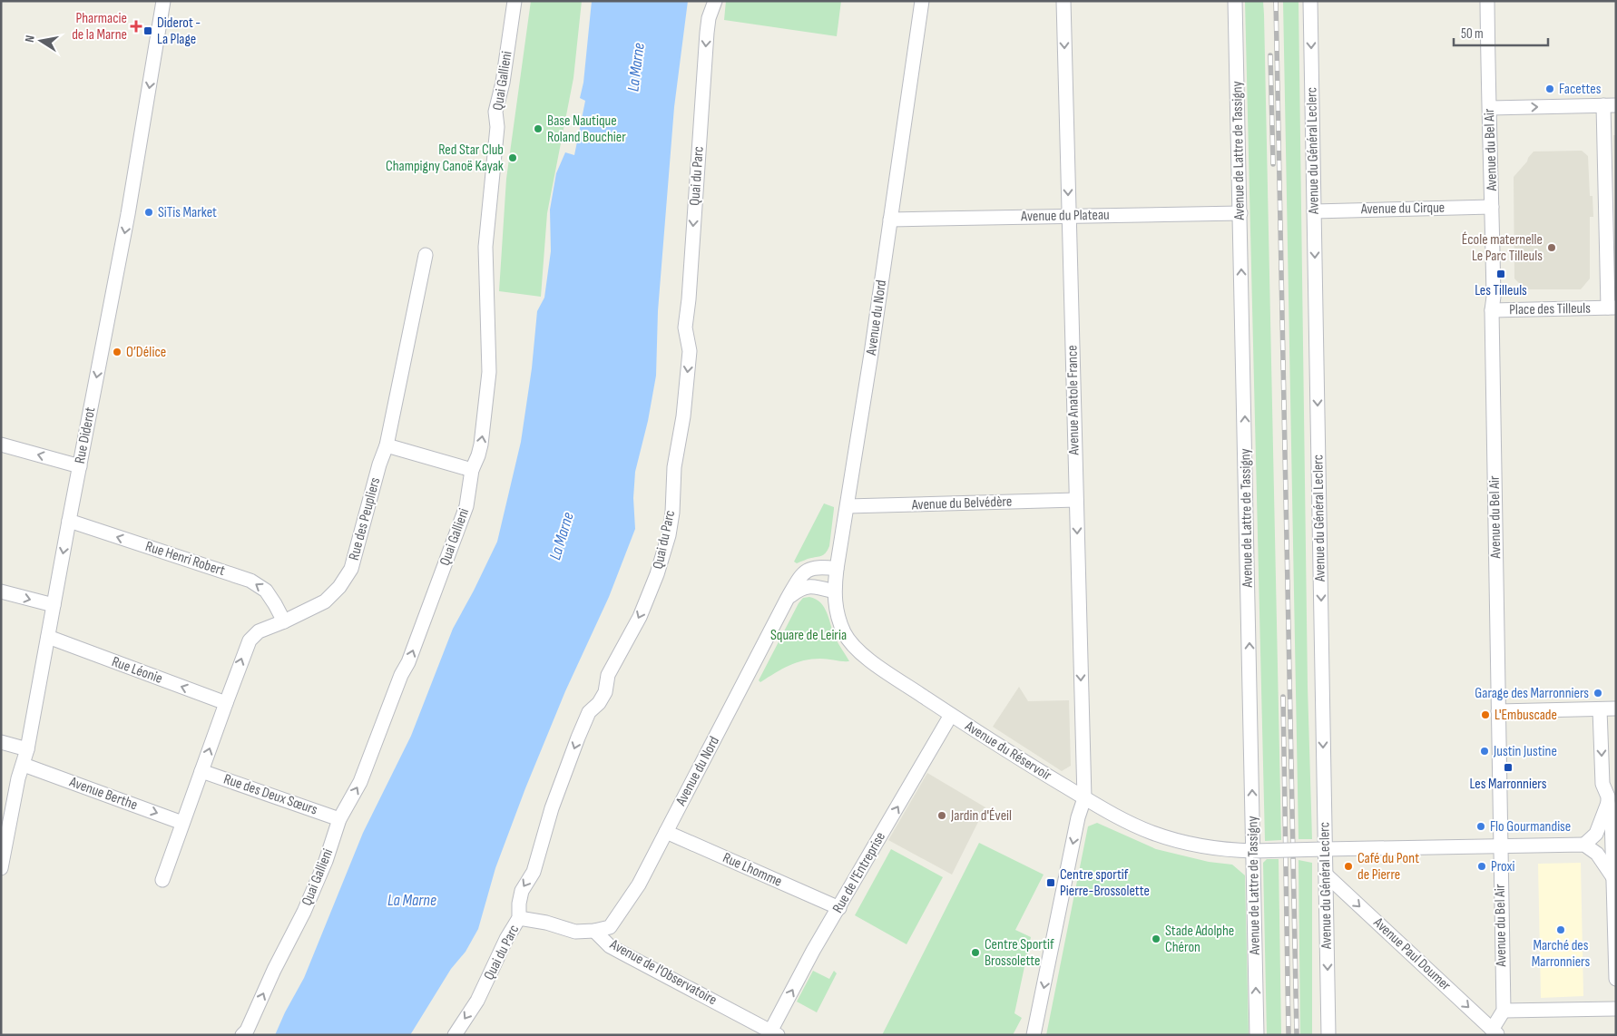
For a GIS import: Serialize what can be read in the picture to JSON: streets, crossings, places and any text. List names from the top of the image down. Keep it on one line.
{"streets":{"street":["Quai Gallieni","Avenue du Bel Air","Avenue de Lattre de Tassigny","Avenue du Général Leclerc","Quai du Parc","Avenue du Cirque","Avenue du Plateau","Place des Tilleuls","Avenue du Nord","Avenue Anatole France","Rue Diderot","Avenue du Belvédère","Rue des Peupliers","Rue Henri Robert","Rue Léonie","Avenue du Réservoir","Avenue Berthe","Rue des Deux Sœurs","Rue Lhomme","Rue de l'Entreprise","Avenue Paul Doumer","Avenue de l'Observatoire"]},"crossings":[["Quai Gallieni","Rue des Deux Sœurs"],["Avenue du Bel Air","Avenue du Cirque"],["Avenue du Bel Air","Place des Tilleuls"],["Avenue du Bel Air","Avenue du Réservoir"],["Avenue de Lattre de Tassigny","Avenue du Plateau"],["Avenue de Lattre de Tassigny","Avenue du Réservoir"],["Avenue du Général Leclerc","Avenue du Cirque"],["Avenue du Général Leclerc","Avenue du Réservoir"],["Avenue du Général Leclerc","Avenue Paul Doumer"],["Quai du Parc","Avenue de l'Observatoire"],["Avenue du Plateau","Avenue du Nord"],["Avenue du Plateau","Avenue Anatole France"],["Avenue du Nord","Avenue du Belvédère"],["Avenue du Nord","Avenue du Réservoir"],["Avenue du Nord","Rue Lhomme"],["Avenue du Nord","Avenue de l'Observatoire"],["Avenue Anatole France","Avenue du Belvédère"],["Avenue Anatole France","Avenue du Réservoir"],["Rue Diderot","Rue Henri Robert"],["Rue Diderot","Rue Léonie"],["Rue Diderot","Avenue Berthe"],["Rue des Peupliers","Rue Henri Robert"],["Rue des Peupliers","Rue Léonie"],["Rue des Peupliers","Avenue Berthe"],["Rue des Peupliers","Rue des Deux Sœurs"],["Avenue du Réservoir","Rue de l'Entreprise"],["Rue Lhomme","Rue de l'Entreprise"],["Rue de l'Entreprise","Avenue de l'Observatoire"]],"one_way":["Quai Gallieni","Avenue de Lattre de Tassigny","Avenue du Général Leclerc","Quai du Parc","Avenue Anatole France","Rue Diderot","Rue Henri Robert","Rue Léonie","Avenue Berthe","Rue de l'Entreprise","Avenue Paul Doumer"],"water":["La Marne"],"parks":["Square de Leiria"],"places":{"health":["Pharmacie de la Marne"],"transit":["Diderot - La Plage","Les Tilleuls","Les Marronniers","Centre sportif Pierre-Brossolette"],"other":["Facettes","Base Nautique Roland Bouchier","Red Star Club Champigny Canoë Kayak","SiTis Market","École maternelle Le Parc Tilleuls","O’Délice","Garage des Marronniers","L'Embuscade","Justin Justine","Jardin d'Éveil","Flo Gourmandise","Café du Pont de Pierre","Proxi","Marché des Marronniers","Stade Adolphe Chéron","Centre Sportif Brossolette"]},"scale_bar":"50 m","north":"left"}
